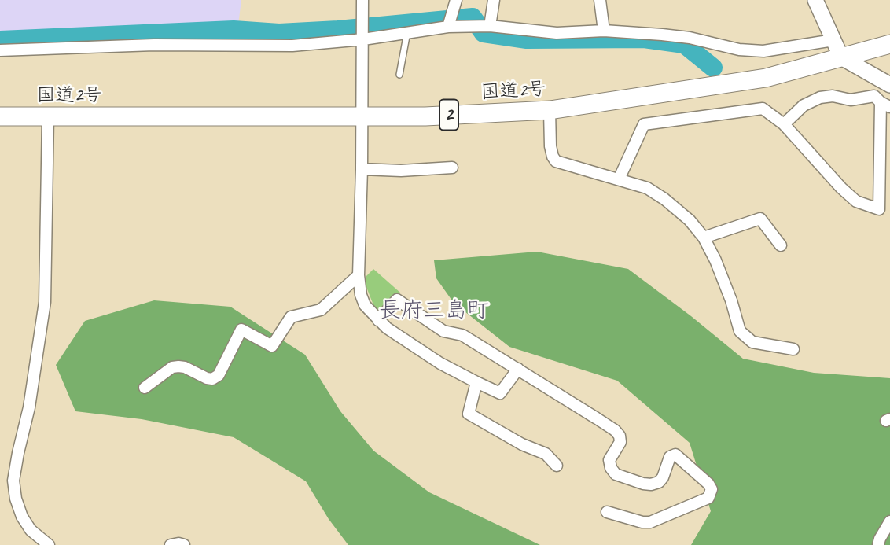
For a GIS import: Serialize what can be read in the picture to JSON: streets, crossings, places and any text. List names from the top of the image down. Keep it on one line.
{"streets":{"highway":["国道2号","2"]},"districts":["長府三島町"]}
